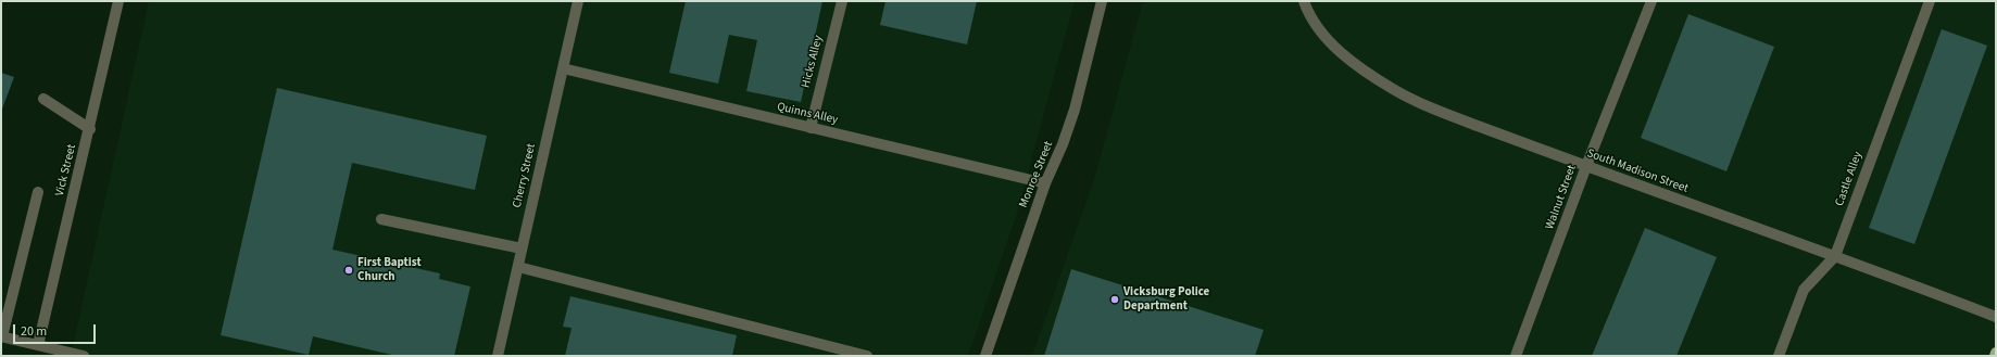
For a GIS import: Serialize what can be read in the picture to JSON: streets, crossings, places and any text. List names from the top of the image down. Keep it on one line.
{"streets":{"street":["Hicks Alley","Quinns Alley","Vick Street","South Madison Street","Monroe Street","Cherry Street","Castle Alley","Walnut Street"]},"crossings":[["Hicks Alley","Quinns Alley"],["Quinns Alley","Monroe Street"],["Quinns Alley","Cherry Street"],["South Madison Street","Castle Alley"],["South Madison Street","Walnut Street"]],"places":["First Baptist Church","Vicksburg Police Department"],"scale_bar":"20 m"}
